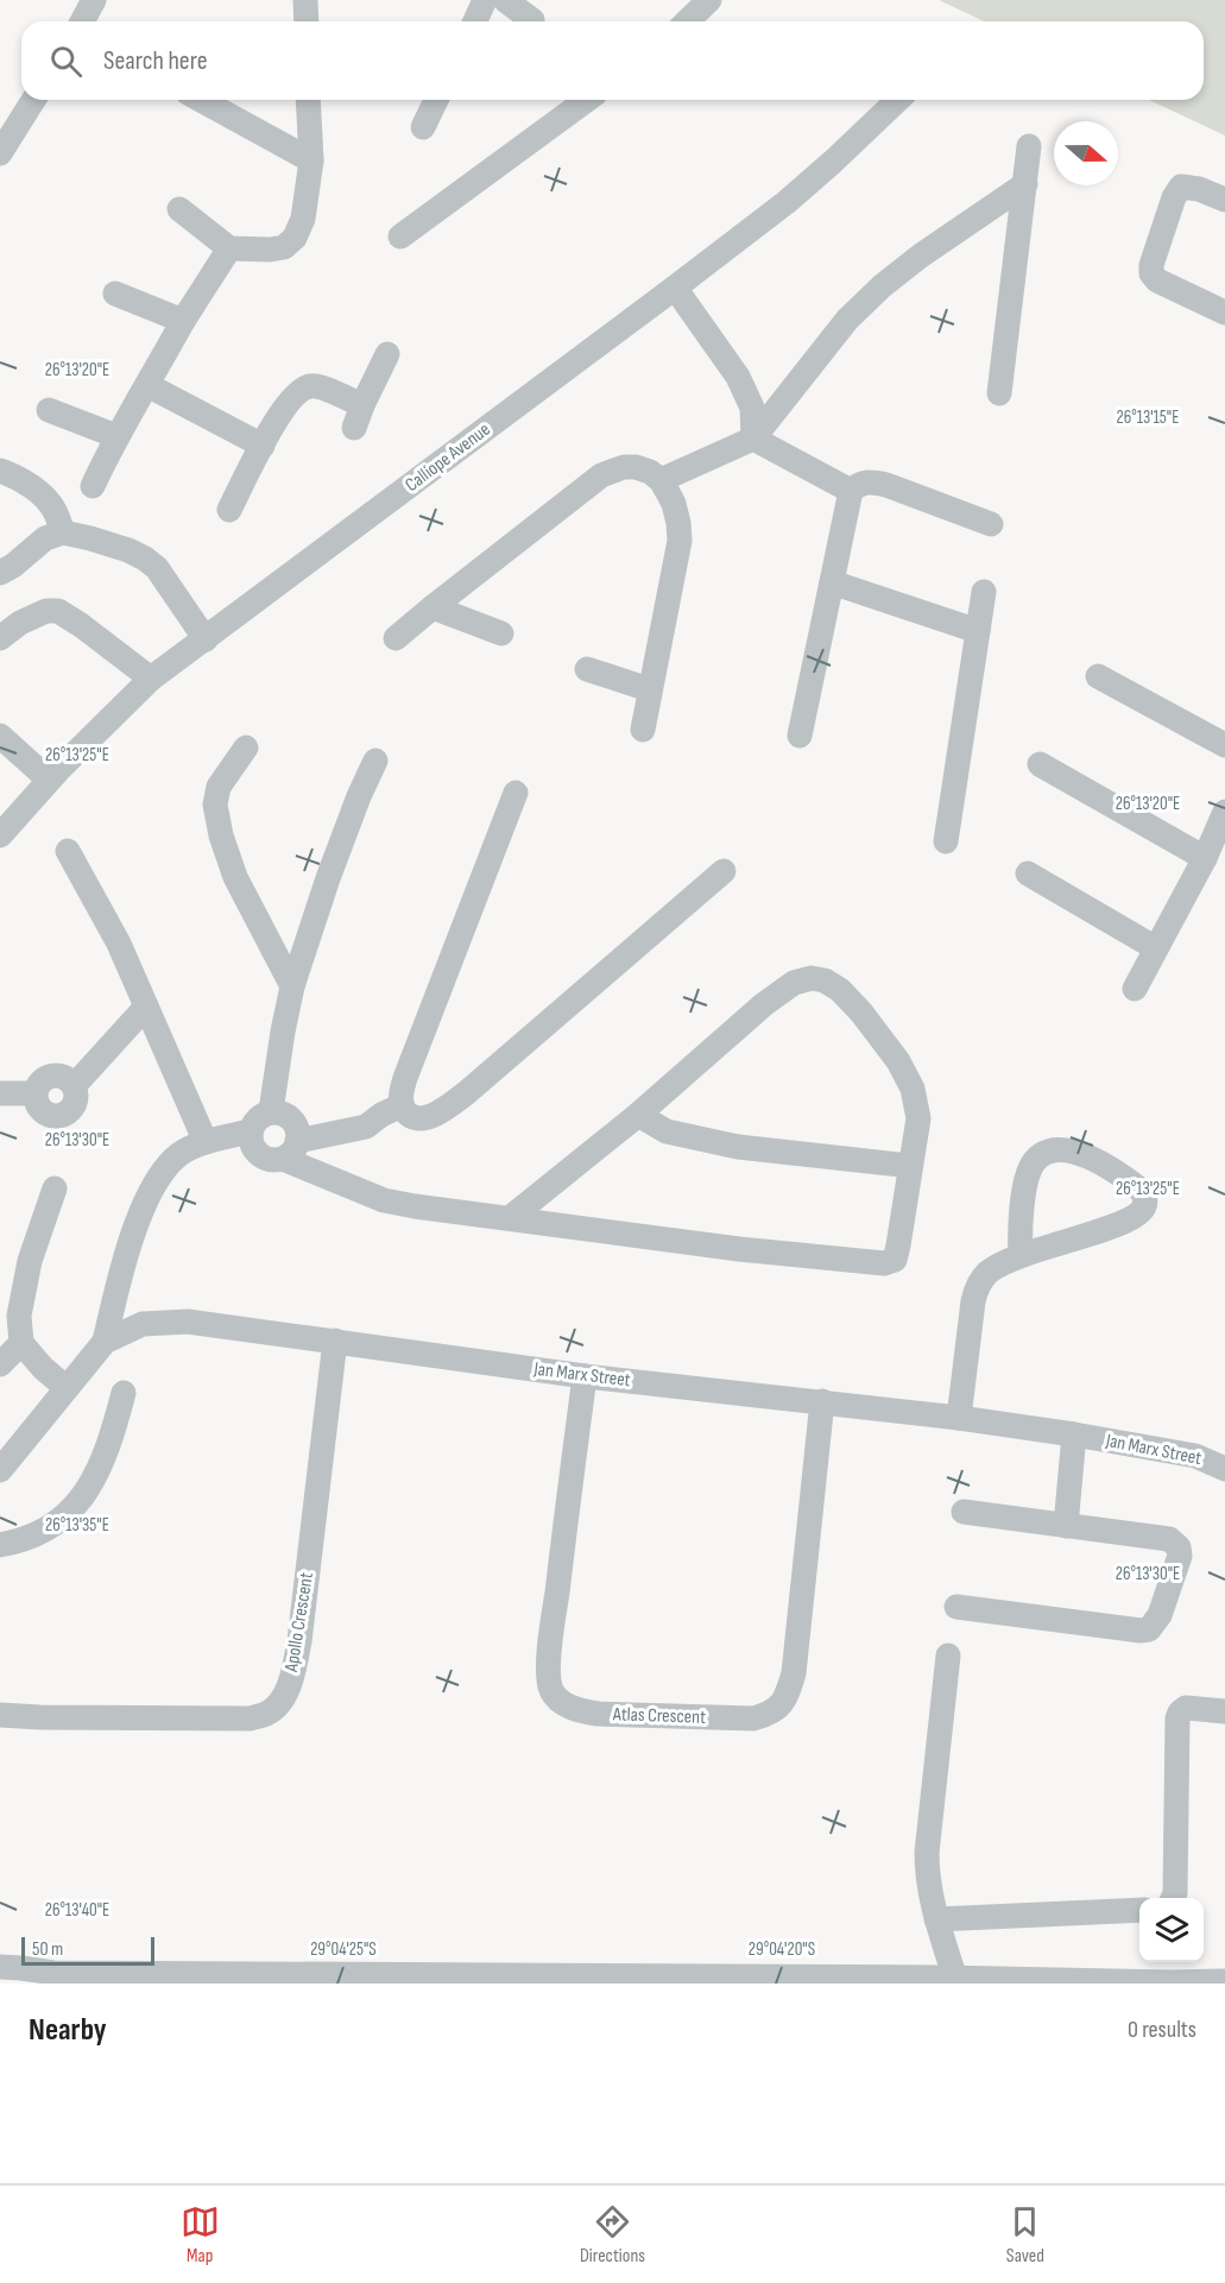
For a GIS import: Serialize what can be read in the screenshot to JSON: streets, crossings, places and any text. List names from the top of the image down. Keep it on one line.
{"streets":{"street":["Calliope Avenue","Jan Marx Street","Apollo Crescent","Atlas Crescent"]},"crossings":[["Jan Marx Street","Apollo Crescent"],["Jan Marx Street","Atlas Crescent"]],"scale_bar":"50 m","north":"right","page":{"search":"Search here","scale":"50 m","heading":["Nearby","0 results"],"nav":["Map","Directions","Saved"]},"coordinates":["26°13'20\"E","26°13'15\"E","26°13'25\"E","26°13'30\"E","26°13'35\"E","26°13'40\"E","29°04'25\"S","29°04'20\"S"]}
